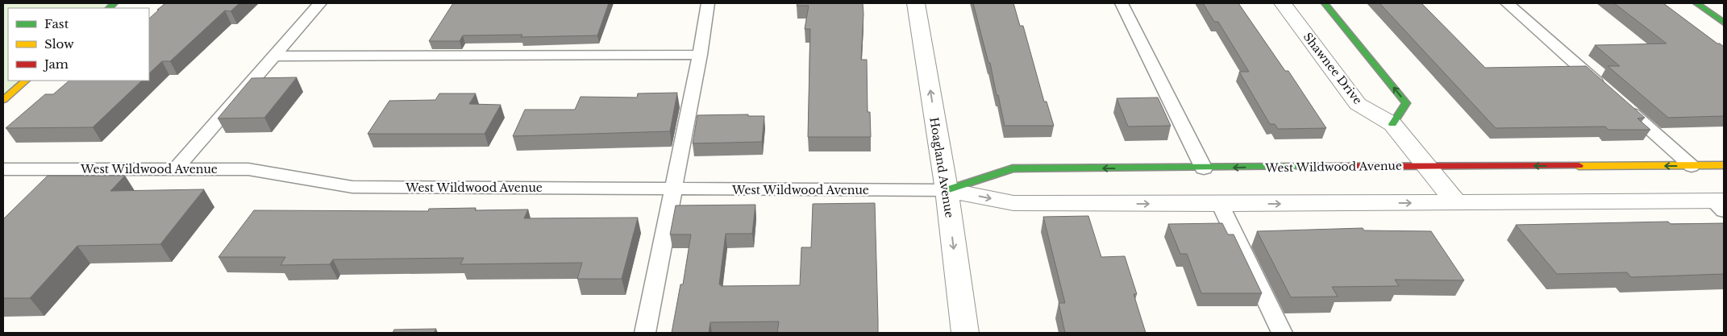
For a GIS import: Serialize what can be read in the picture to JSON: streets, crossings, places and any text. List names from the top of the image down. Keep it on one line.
{"streets":{"street":["Shawnee Drive","West Wildwood Avenue","Hoagland Avenue"]},"crossings":[["Shawnee Drive","West Wildwood Avenue"],["West Wildwood Avenue","Hoagland Avenue"]],"legend":["Fast","Slow","Jam"]}
